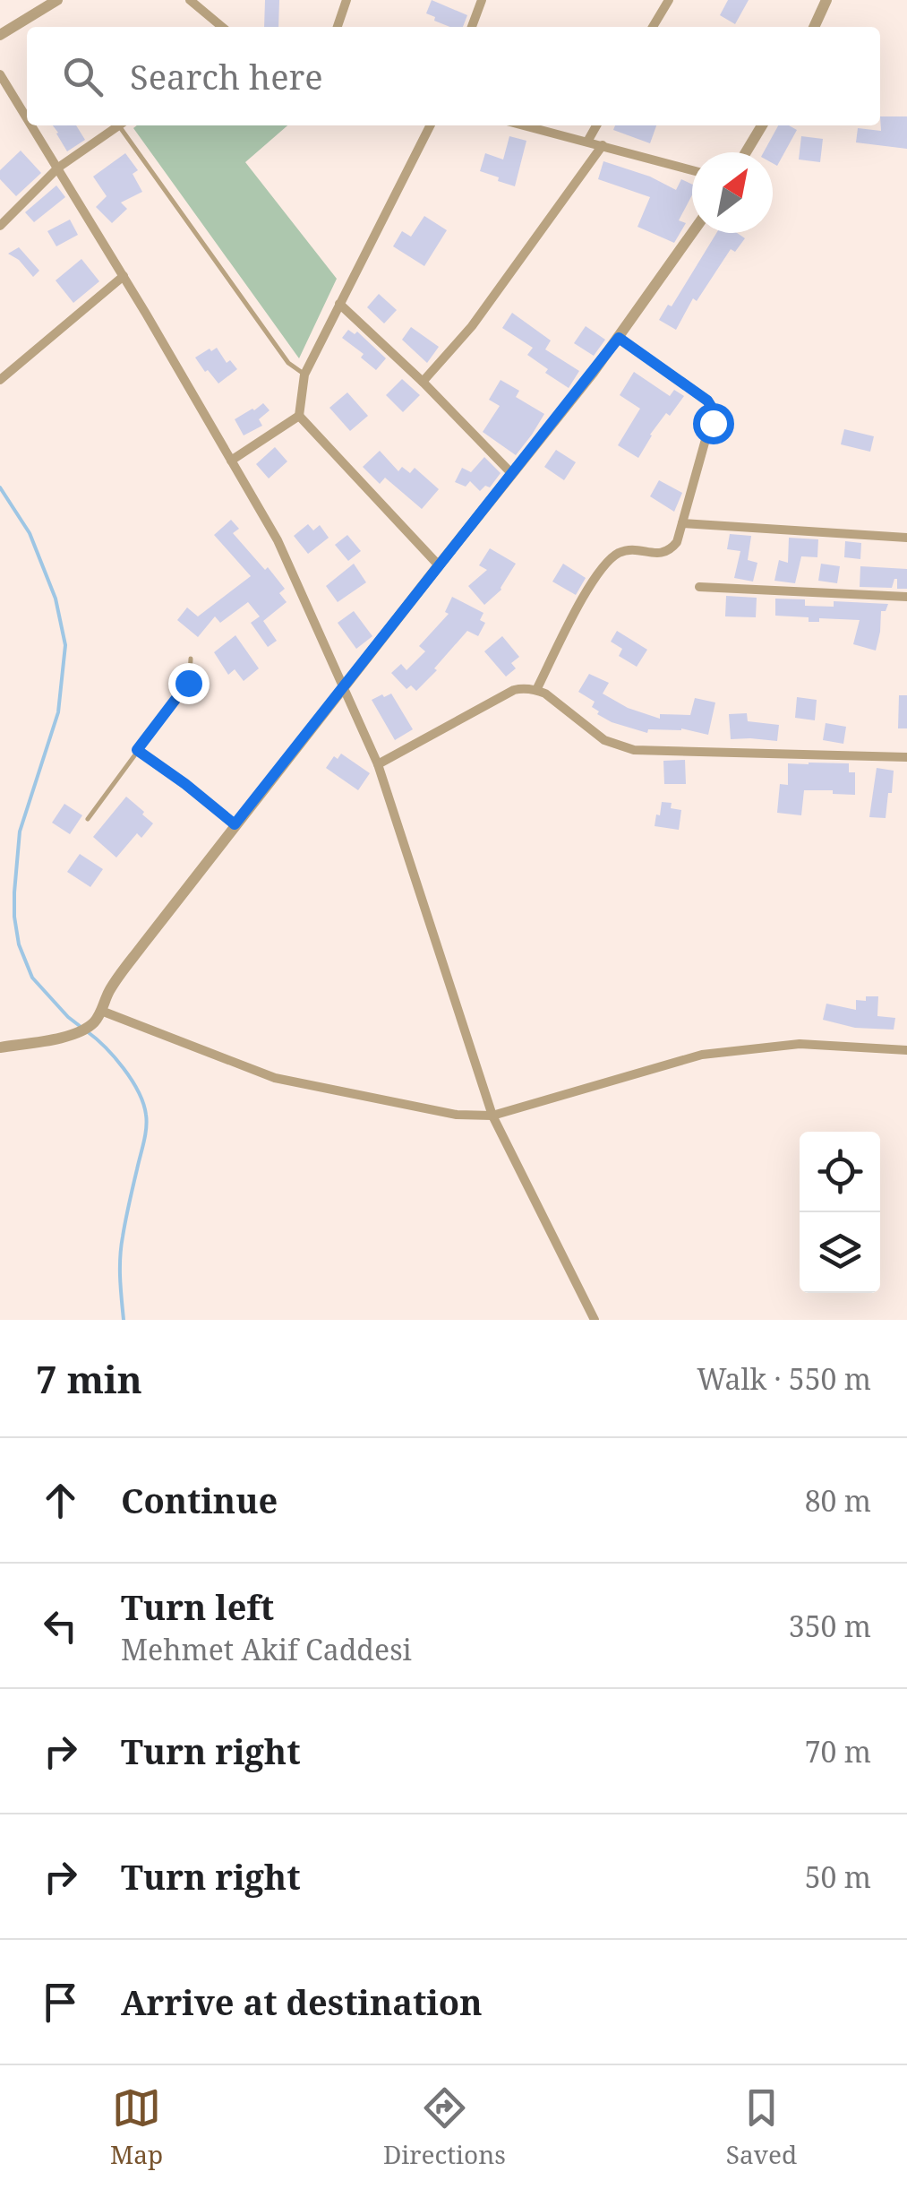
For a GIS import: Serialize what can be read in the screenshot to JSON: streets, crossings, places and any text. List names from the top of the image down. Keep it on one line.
{"north":"top right","page":{"search":"Search here","heading":["7 min","Walk · 550 m"],"list":[["Continue","80 m"],["Turn left","Mehmet Akif Caddesi","350 m"],["Turn right","70 m"],["Turn right","50 m"],"Arrive at destination"],"nav":["Map","Directions","Saved"]}}
